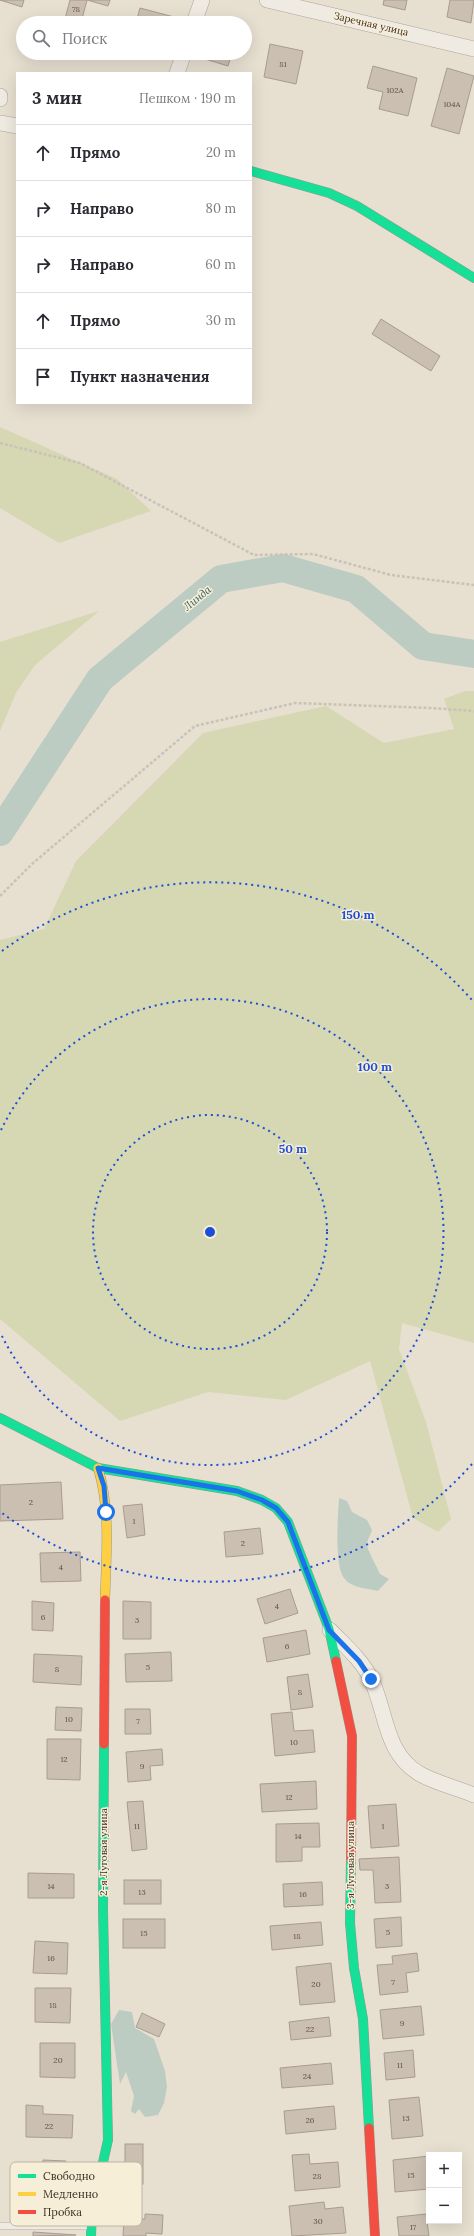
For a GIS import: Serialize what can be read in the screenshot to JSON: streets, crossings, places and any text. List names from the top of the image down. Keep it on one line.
{"streets":{"street":["Заречная улица","2-я Луговая улица","3-я Луговая улица"]},"crossings":[["2-я Луговая улица","3-я Луговая улица"]],"water":["Линда"],"house_numbers":["78","81","102А","104А","2","1","2","4","4","6","3","6","5","8","8","10","7","10","12","9","12","11","1","14","14","3","13","16","5","15","18","16","7","20","18","9","22","20","11","24","13","26","22","15","28","30","17"],"legend":["Свободно","Медленно","Пробка"],"page":{"search":"Поиск","heading":["3 мин","Пешком · 190 m"],"list":[["Прямо","20 m"],["Направо","80 m"],["Направо","60 m"],["Прямо","30 m"],"Пункт назначения"],"map_buttons":["+","−"]},"rings":["150 m","100 m","50 m"]}
